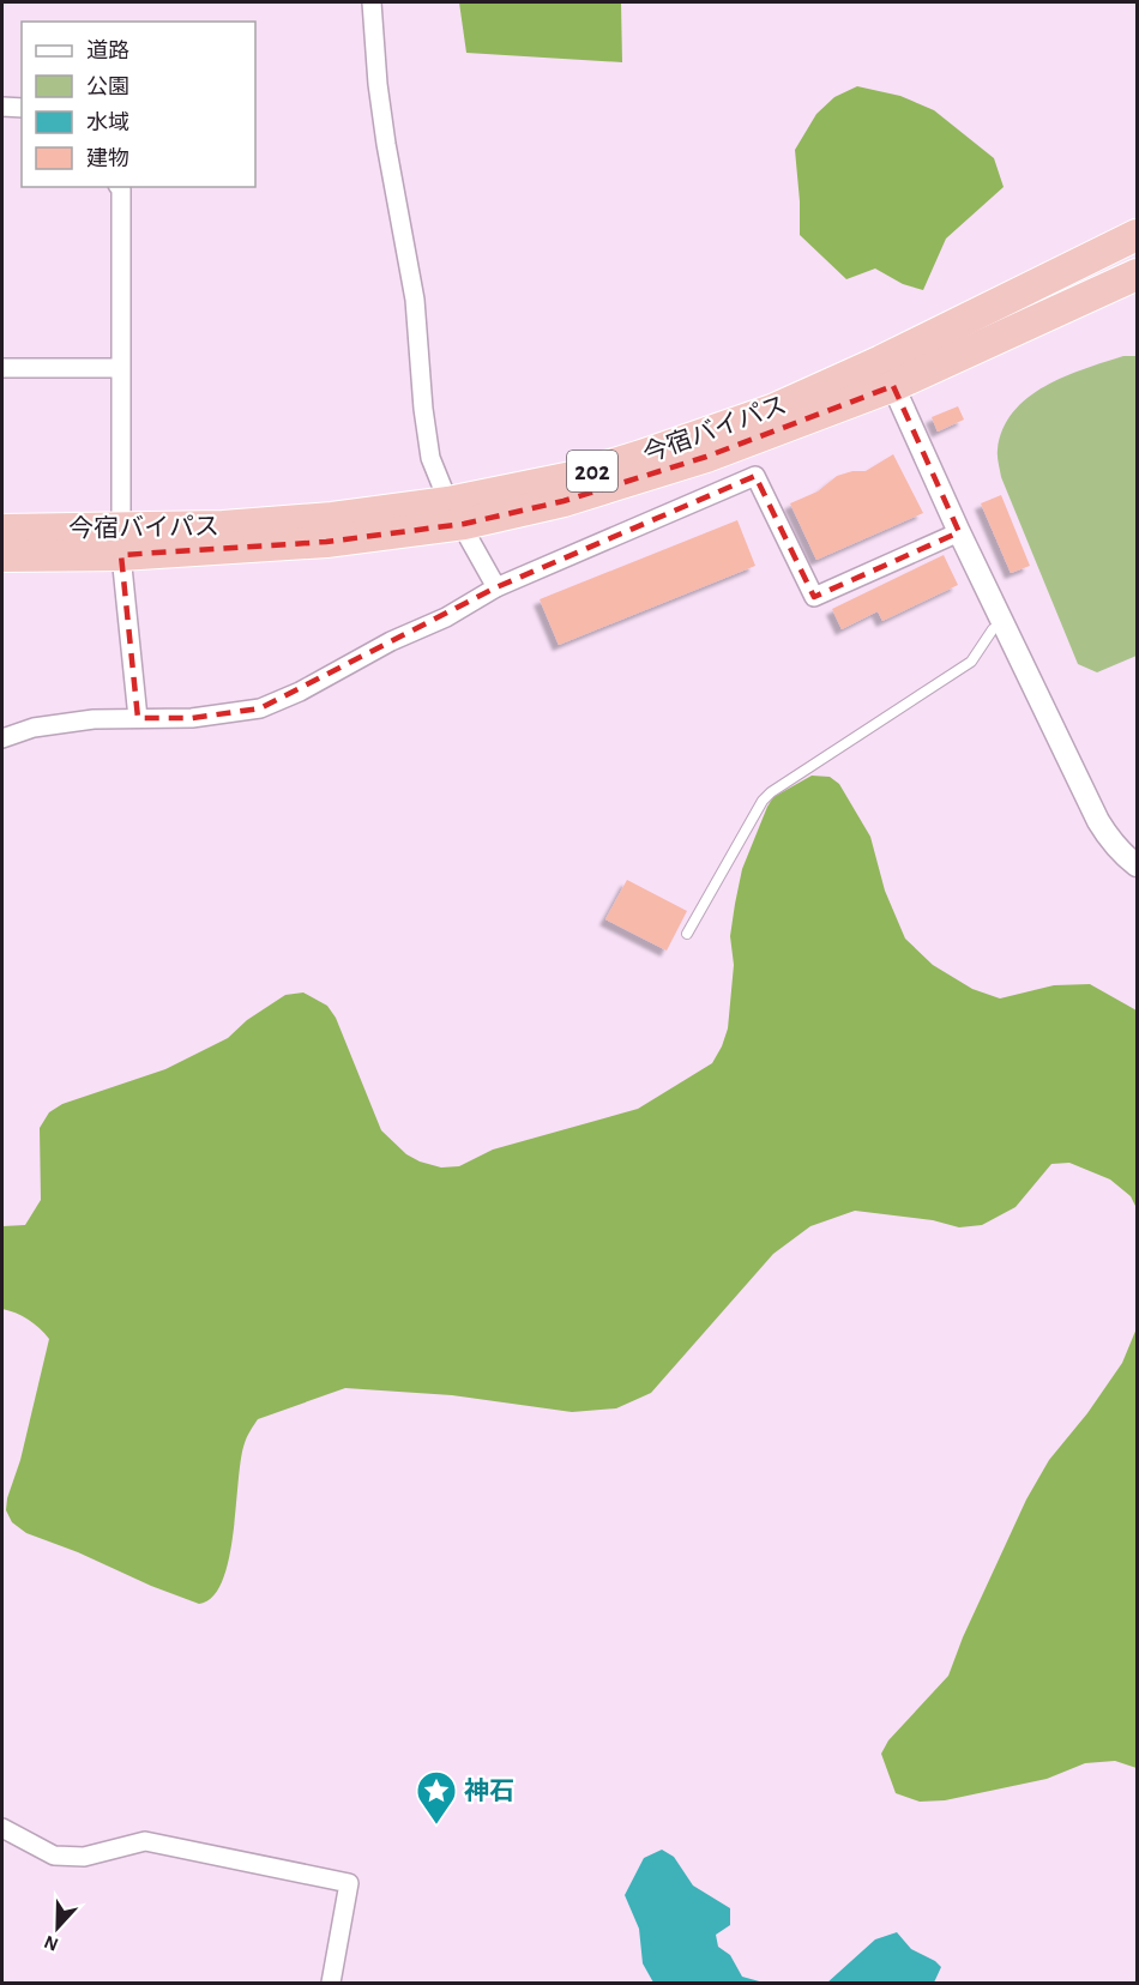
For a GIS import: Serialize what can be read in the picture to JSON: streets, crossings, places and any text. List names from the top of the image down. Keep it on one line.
{"streets":{"highway":["今宿バイパス","202"]},"places":{"place":["神石"]},"legend":["道路","公園","水域","建物"],"north":"bottom"}
